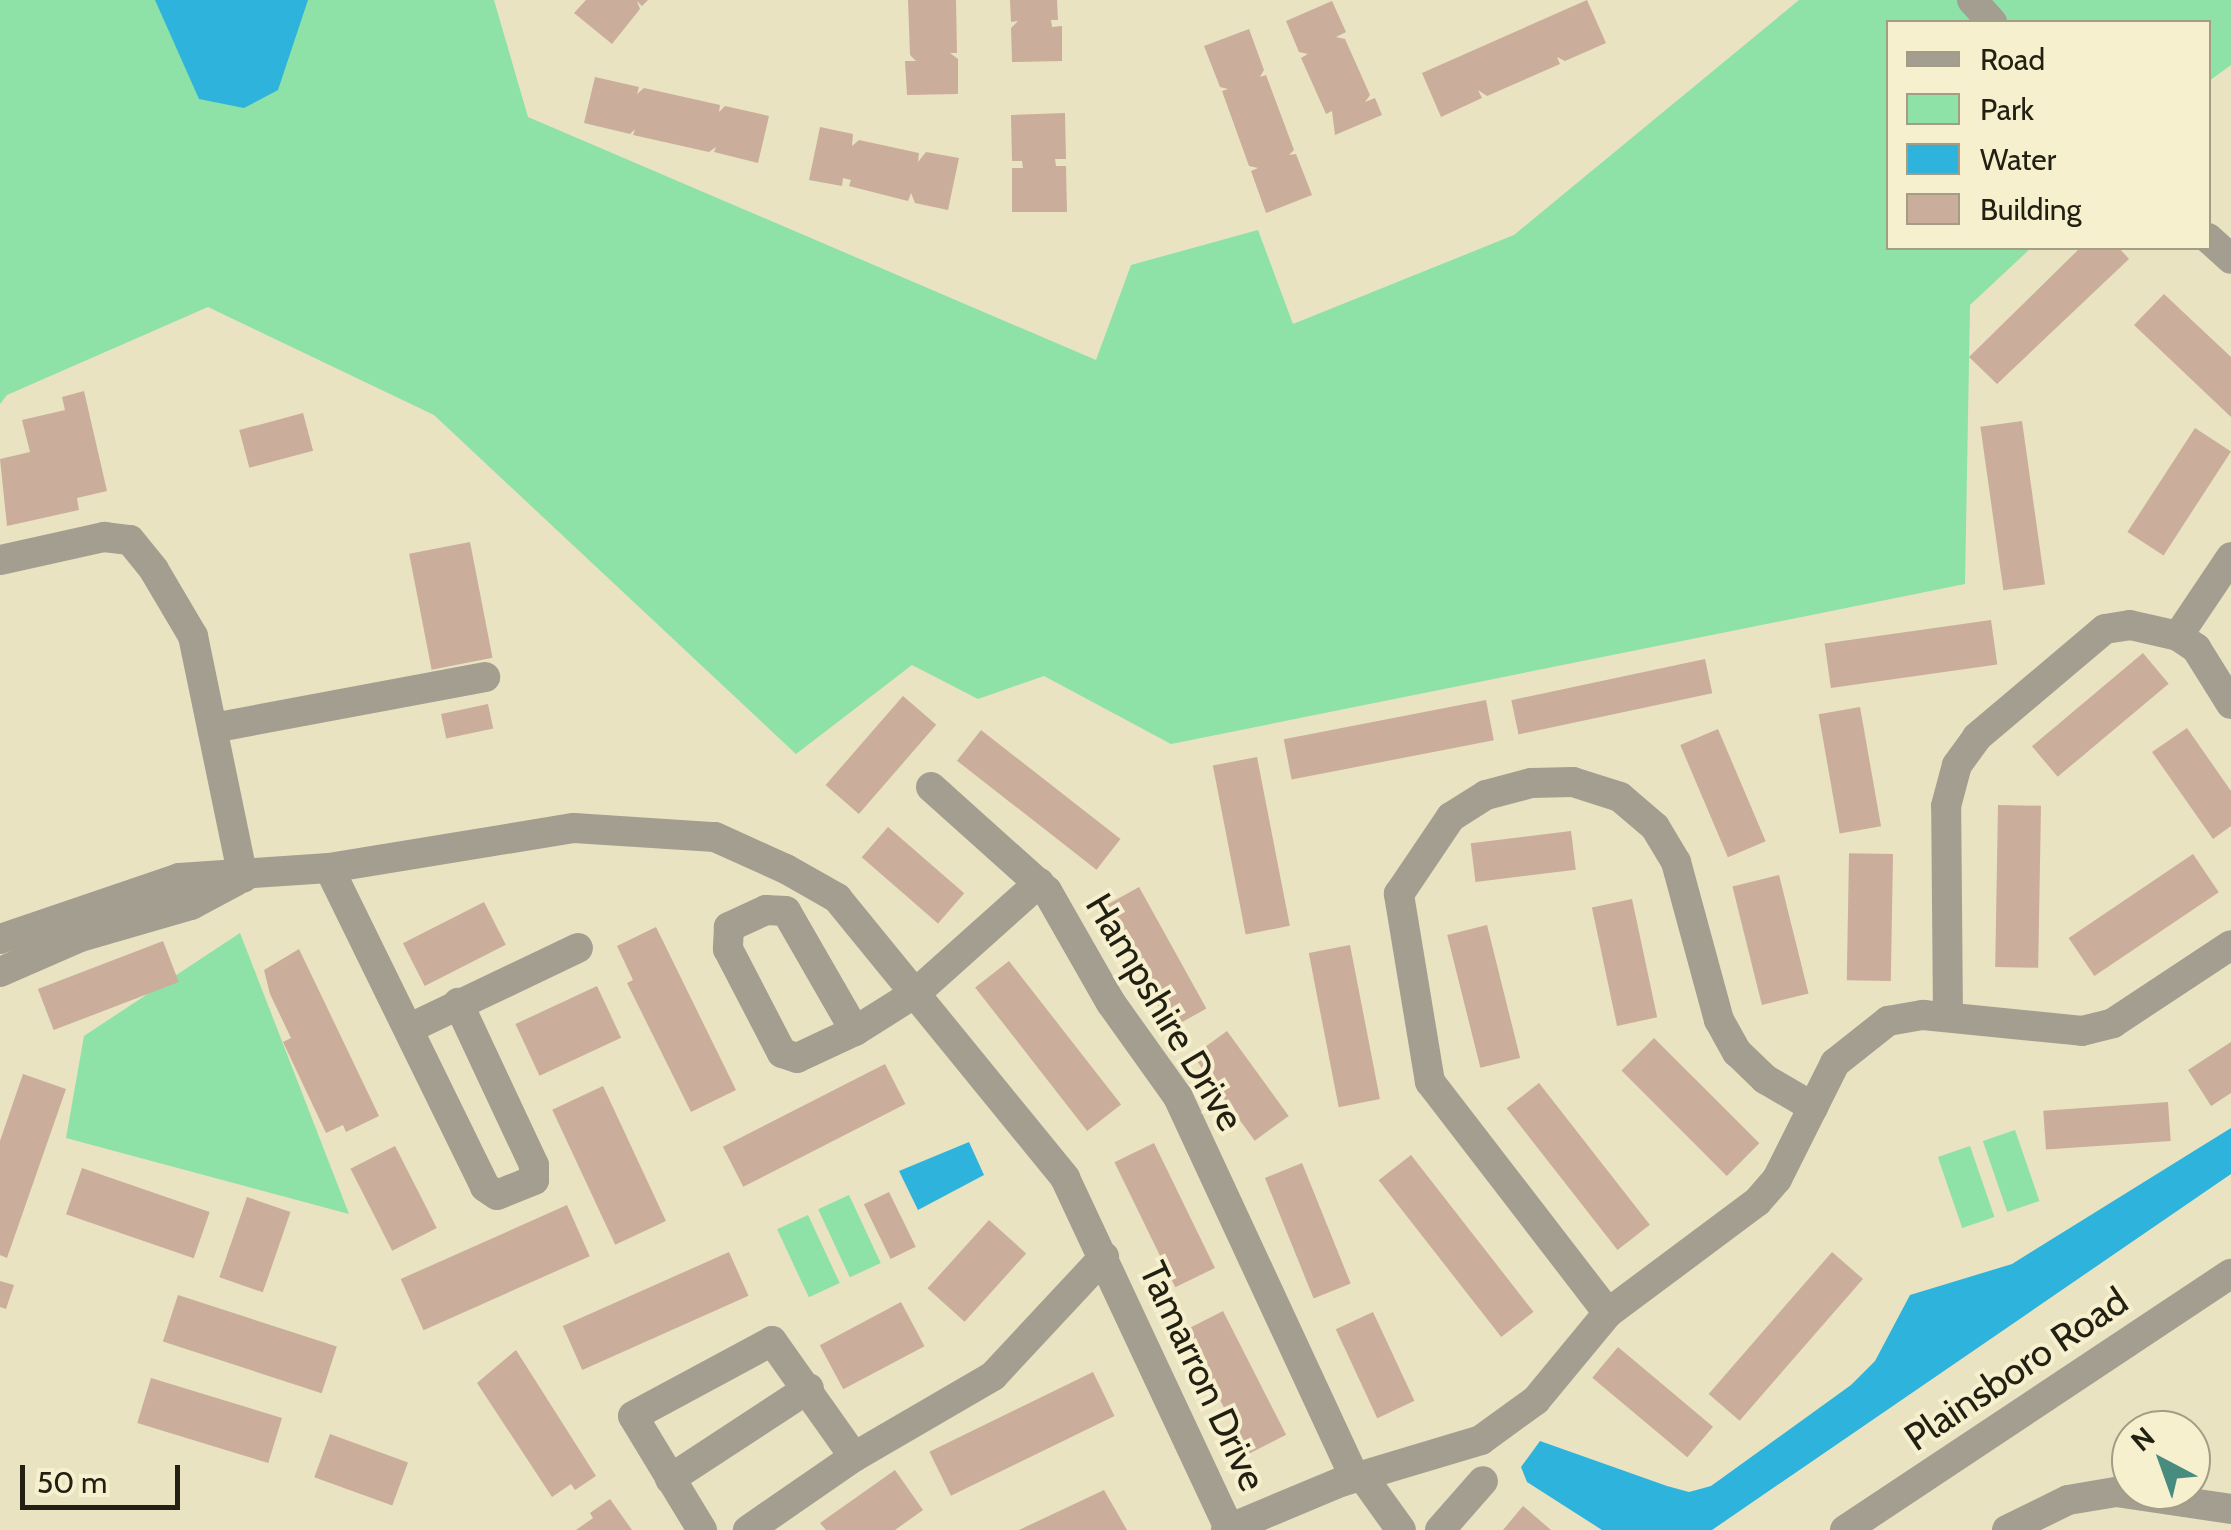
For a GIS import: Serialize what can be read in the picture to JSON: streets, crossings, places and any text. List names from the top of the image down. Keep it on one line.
{"streets":{"street":["Hampshire Drive","Plainsboro Road","Tamarron Drive"]},"legend":["Road","Park","Water","Building"],"scale_bar":"50 m","north":"top left"}
